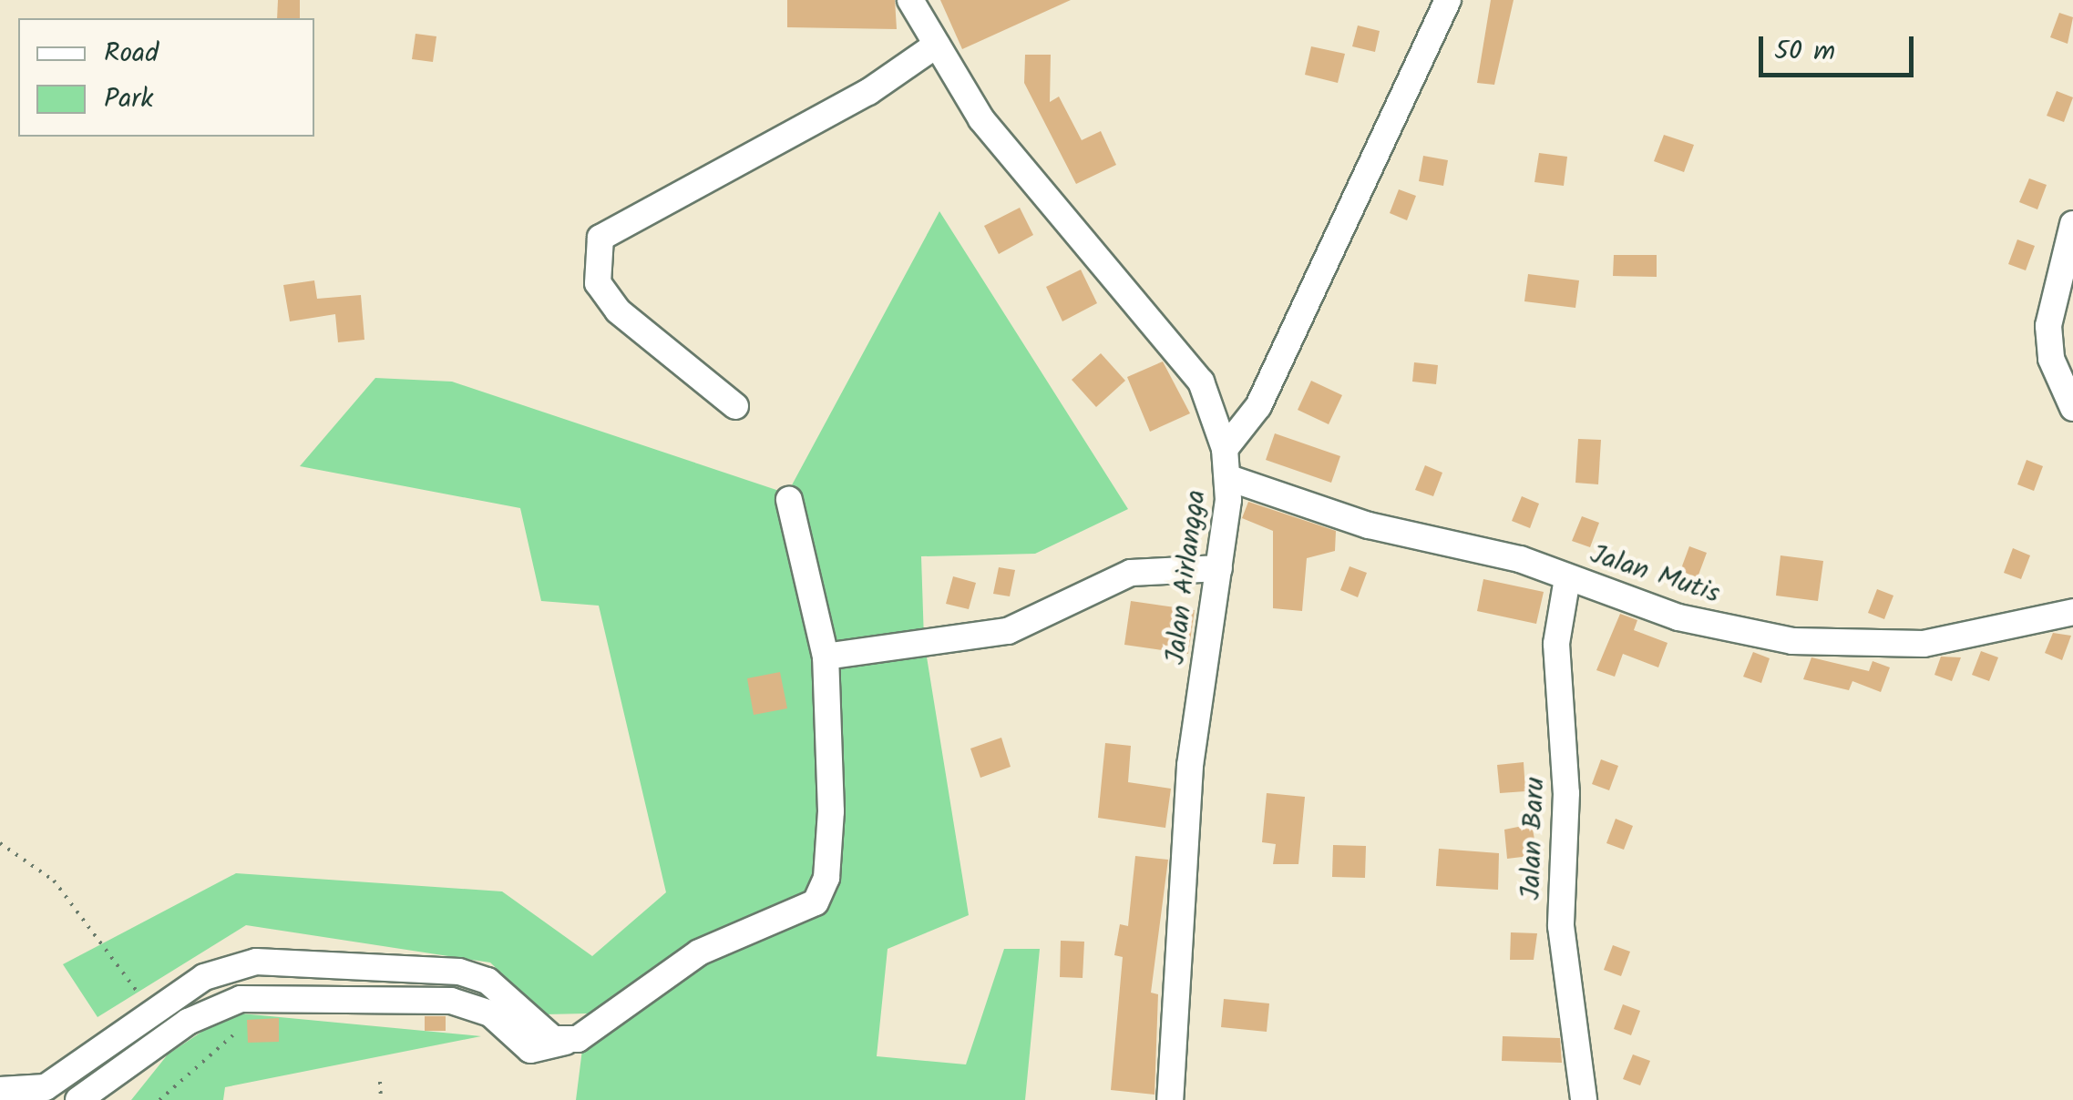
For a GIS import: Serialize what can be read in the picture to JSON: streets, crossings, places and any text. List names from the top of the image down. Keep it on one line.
{"streets":{"street":["Jalan Mutis","Jalan Airlangga","Jalan Baru"]},"crossings":[["Jalan Mutis","Jalan Airlangga"],["Jalan Mutis","Jalan Baru"]],"legend":["Road","Park"],"scale_bar":"50 m"}
